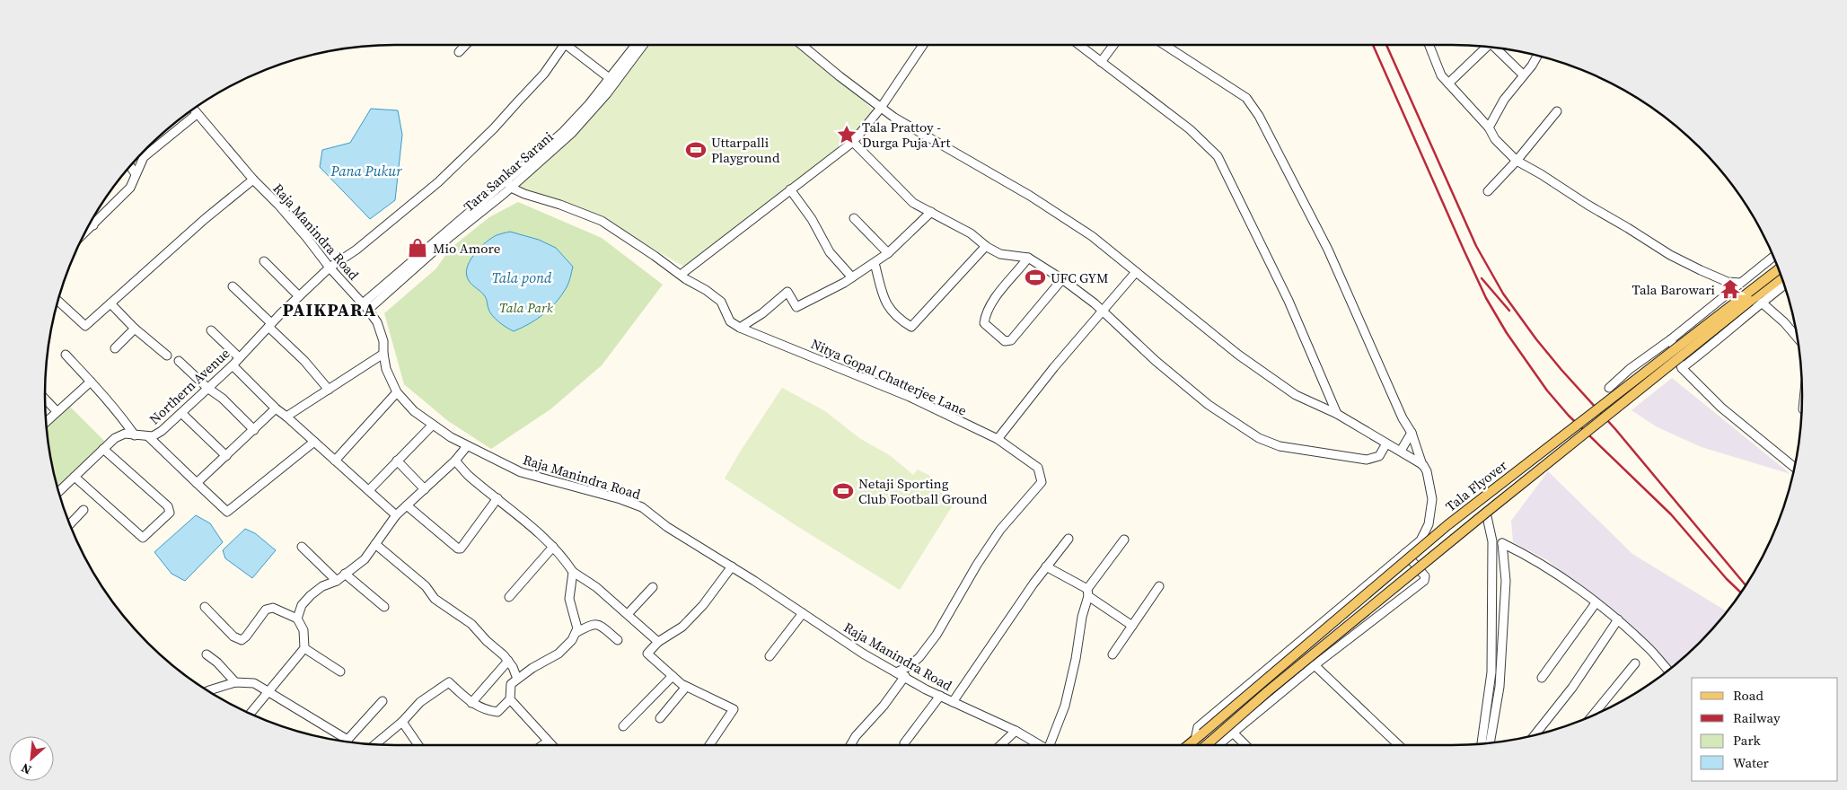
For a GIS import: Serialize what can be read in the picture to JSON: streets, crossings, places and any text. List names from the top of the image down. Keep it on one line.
{"streets":{"main road":["Tala Flyover"],"street":["Tara Sankar Sarani","Raja Manindra Road","Nitya Gopal Chatterjee Lane","Northern Avenue"]},"crossings":[["Tara Sankar Sarani","Raja Manindra Road"],["Tara Sankar Sarani","Nitya Gopal Chatterjee Lane"],["Raja Manindra Road","Nitya Gopal Chatterjee Lane"],["Raja Manindra Road","Northern Avenue"]],"districts":["PAIKPARA"],"water":["Pana Pukur","Tala pond"],"parks":["Tala Park"],"places":{"place":["Tala Prattoy - Durga Puja Art"],"sports":["Uttarpalli Playground","UFC GYM","Netaji Sporting Club Football Ground"],"shop":["Mio Amore"],"temple":["Tala Barowari"]},"legend":["Road","Railway","Park","Water"],"north":"bottom left"}
